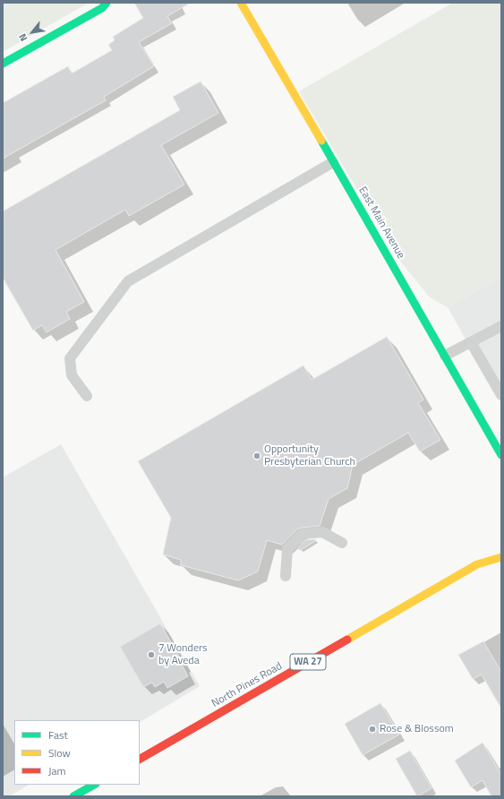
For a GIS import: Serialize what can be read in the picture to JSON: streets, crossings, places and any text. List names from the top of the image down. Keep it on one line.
{"streets":{"street":["East Main Avenue","WA 27","North Pines Road"]},"places":["Opportunity Presbyterian Church","7 Wonders by Aveda","Rose & Blossom"],"legend":["Fast","Slow","Jam"],"north":"bottom left"}
